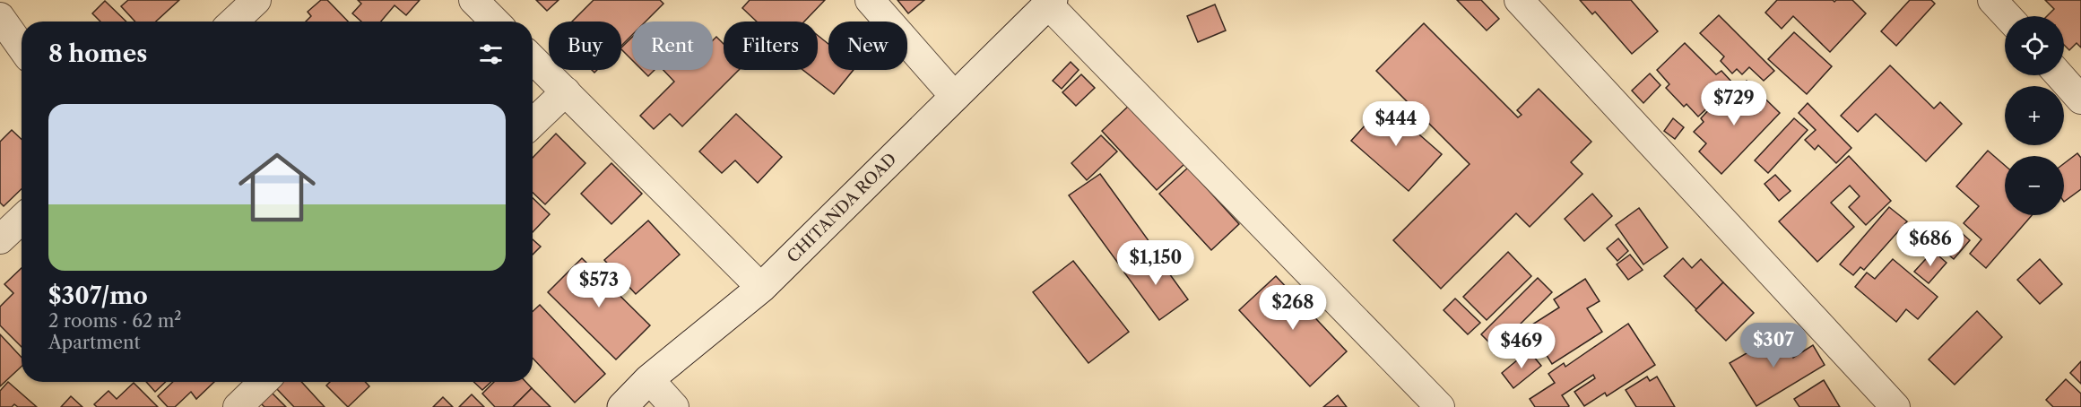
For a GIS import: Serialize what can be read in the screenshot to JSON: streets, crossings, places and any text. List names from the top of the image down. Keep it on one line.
{"streets":{"street":["CHITANDA ROAD"]},"page":{"map_buttons":["+","−"],"chip":["Buy","Rent","Filters","New"],"heading":"8 homes","price":["$729","$444","$686","$1,150","$573","$268","$307","$469"],"list":[{"name":"$307/mo","note":"2 rooms · 62 m² · Apartment"}]}}
